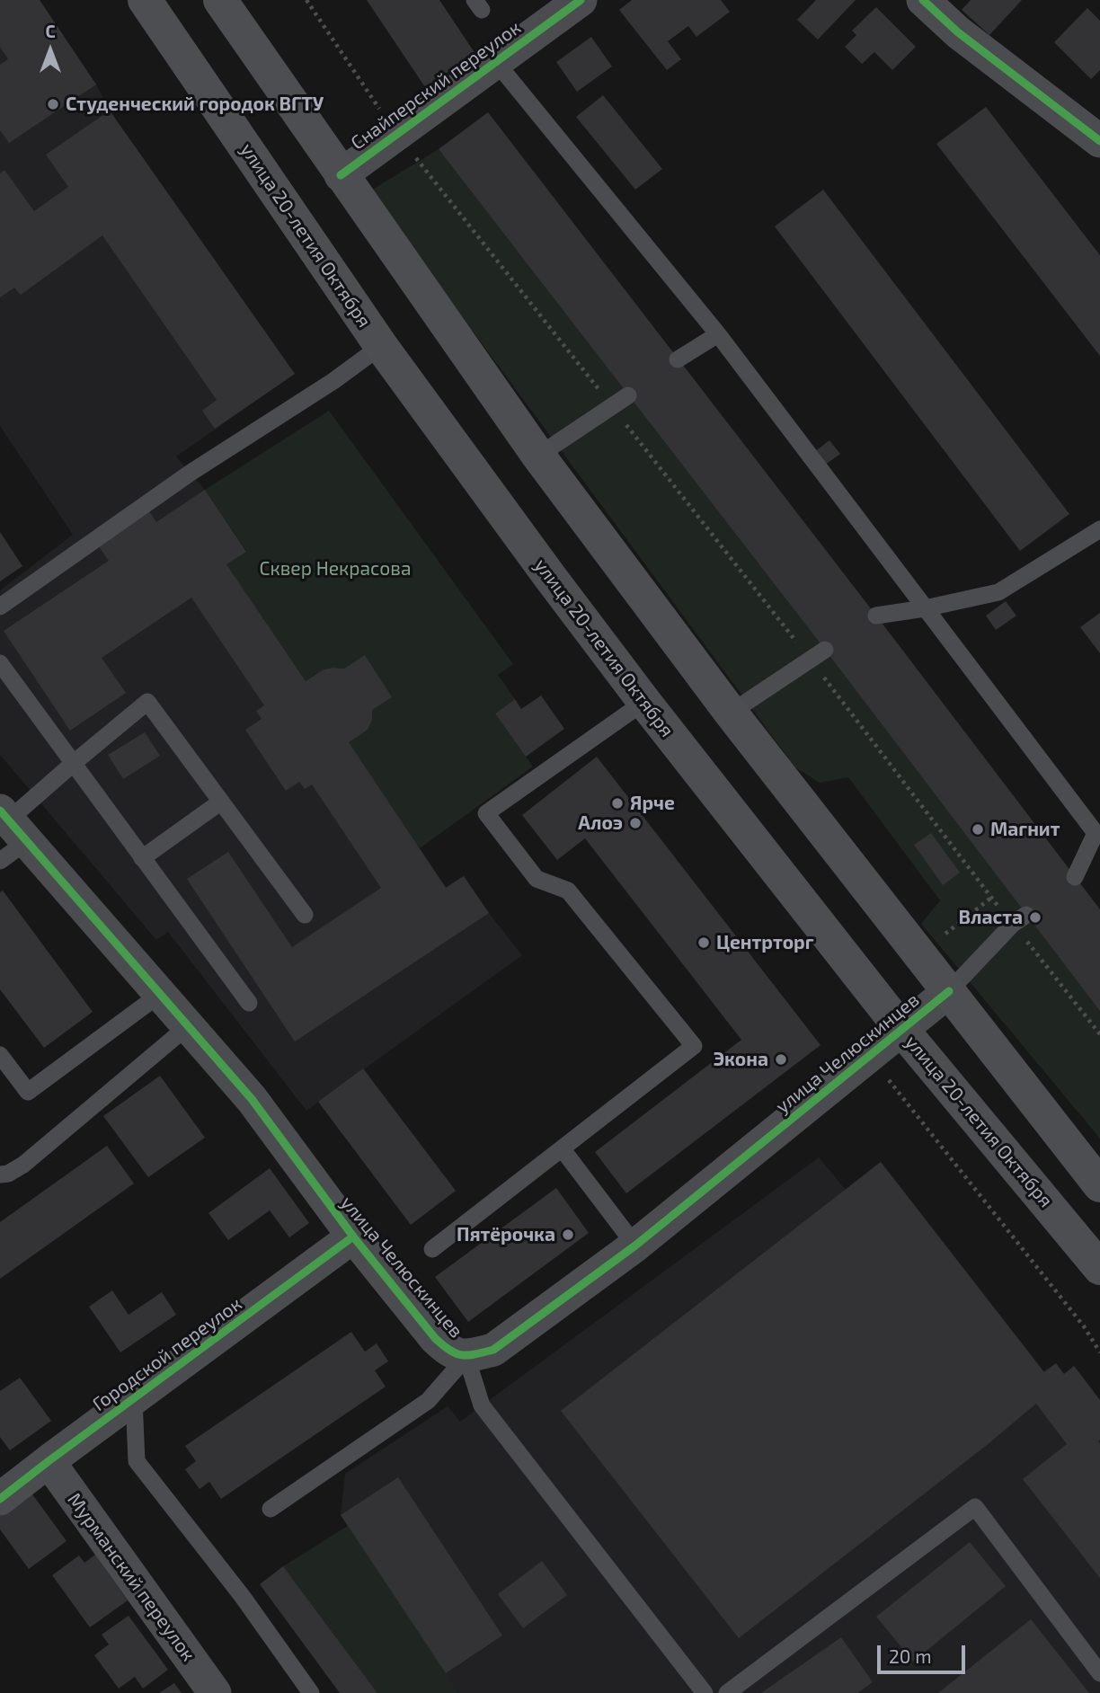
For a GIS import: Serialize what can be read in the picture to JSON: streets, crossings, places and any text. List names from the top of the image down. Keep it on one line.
{"streets":{"main road":["улица 20-летия Октября"],"street":["Снайперский переулок","улица Челюскинцев","Городской переулок","Мурманский переулок"]},"crossings":[["улица 20-летия Октября","улица Челюскинцев"],["улица Челюскинцев","Городской переулок"],["Городской переулок","Мурманский переулок"]],"parks":["Сквер Некрасова"],"places":["Студенческий городок ВГТУ","Ярче","Алоэ","Магнит","Власта","Центрторг","Экона","Пятёрочка"],"scale_bar":"20 m","north":"top"}
